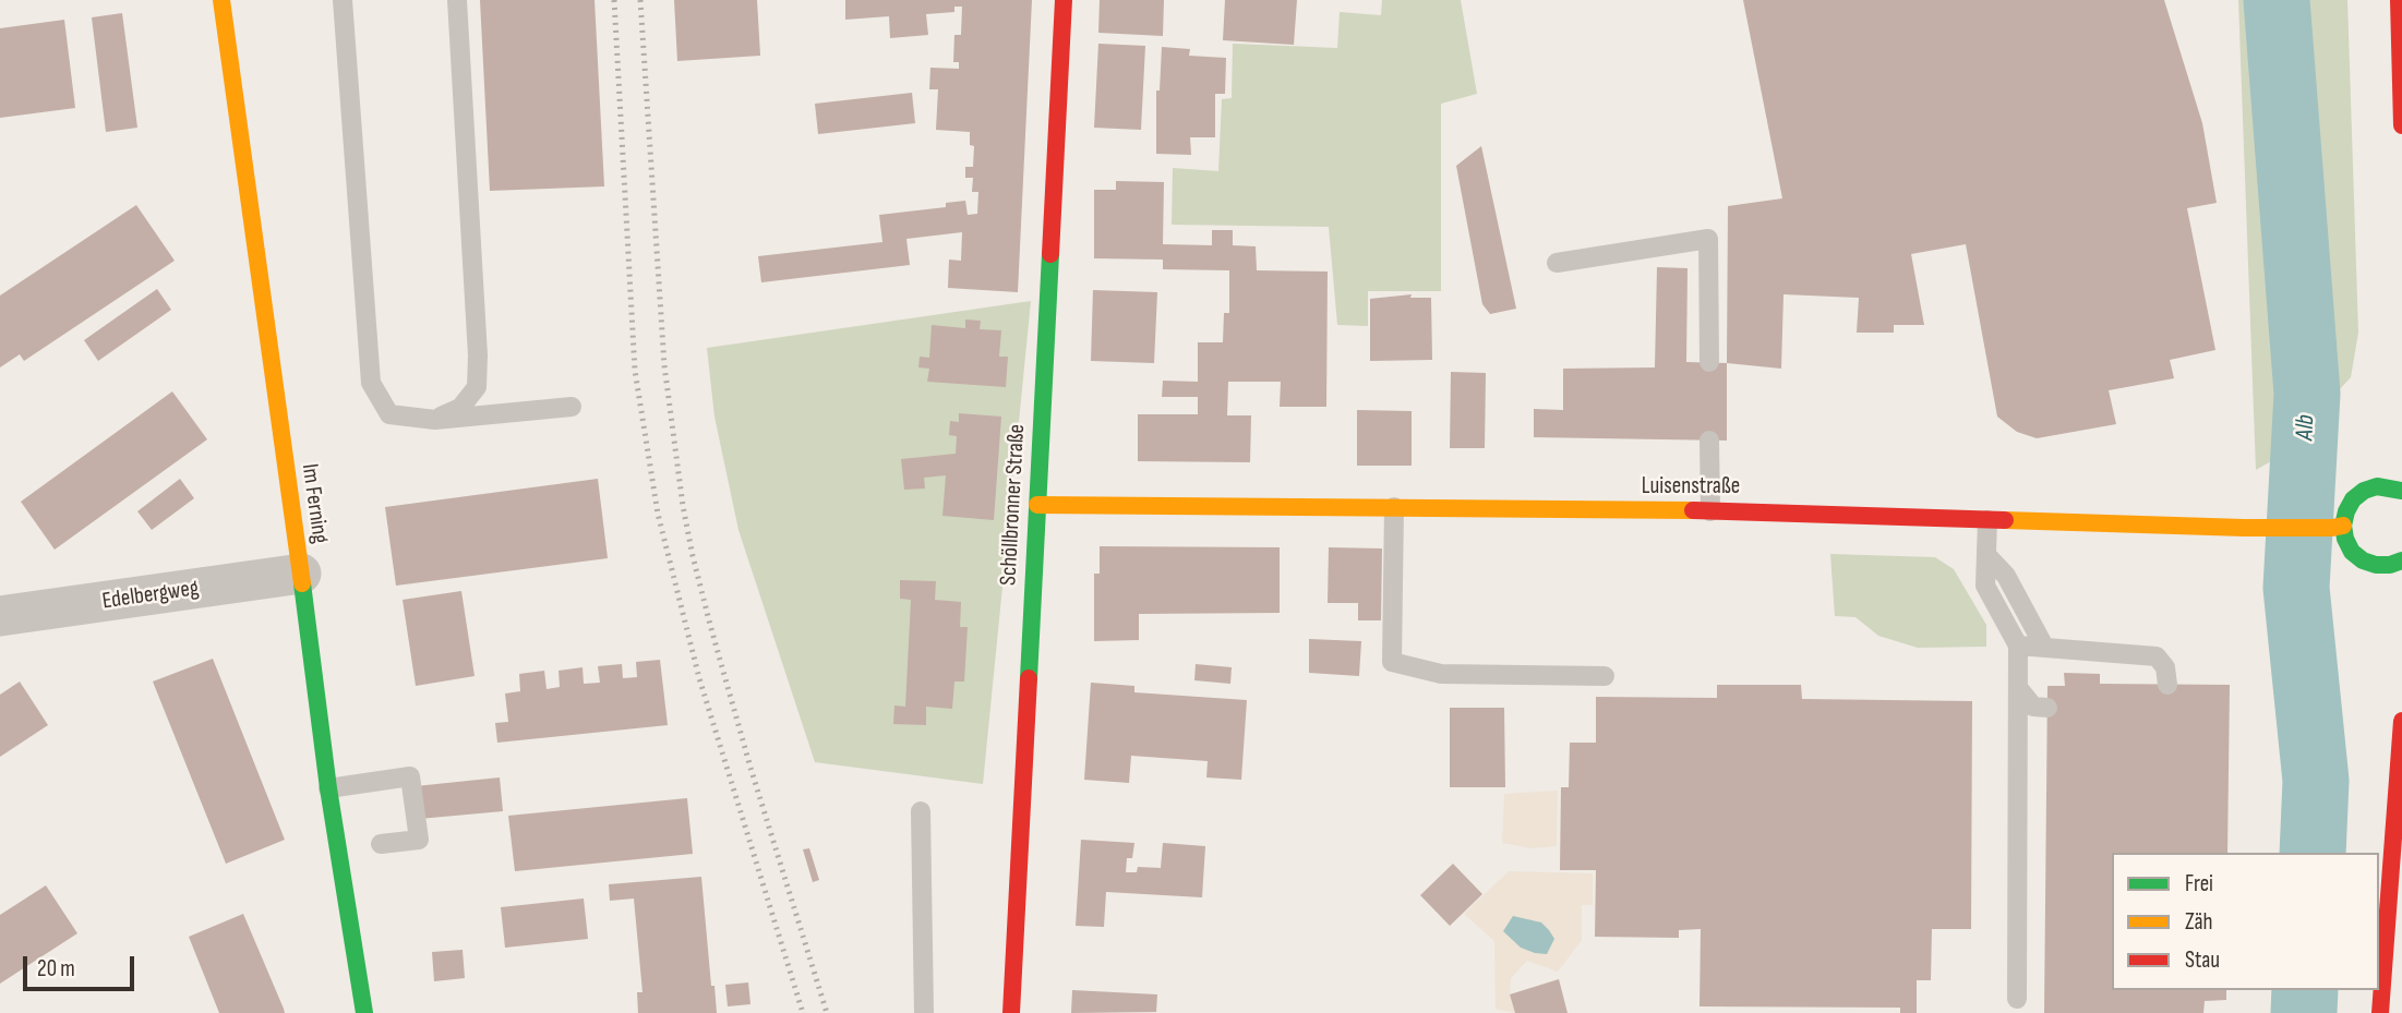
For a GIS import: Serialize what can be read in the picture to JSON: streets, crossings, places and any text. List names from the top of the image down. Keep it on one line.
{"streets":{"main road":["Luisenstraße","Im Ferning","Schöllbronner Straße"],"street":["Edelbergweg"]},"crossings":[["Luisenstraße","Schöllbronner Straße"],["Im Ferning","Edelbergweg"]],"water":["Alb"],"legend":["Frei","Zäh","Stau"],"scale_bar":"20 m"}
